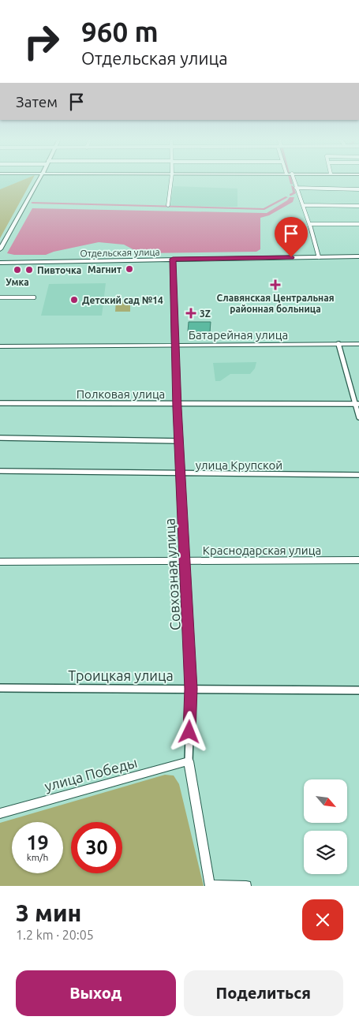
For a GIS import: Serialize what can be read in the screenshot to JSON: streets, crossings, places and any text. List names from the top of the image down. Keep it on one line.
{"streets":{"street":["Отдельская улица","Батарейная улица","Полковая улица","улица Крупской","Краснодарская улица","Совхозная улица","Троицкая улица","улица Победы"]},"crossings":[["Отдельская улица","Совхозная улица"],["Батарейная улица","Совхозная улица"],["Полковая улица","Совхозная улица"],["улица Крупской","Совхозная улица"],["Краснодарская улица","Совхозная улица"],["Совхозная улица","Троицкая улица"],["Совхозная улица","улица Победы"]],"places":{"other":["Магнит","Умка","Пивточка","Детский сад №14"],"health":["Славянская Центральная районная больница","3Z"]},"north":"bottom right","page":{"turn":["960 m","Отдельская улица"],"then":"Затем","speed":"19 km/h","limit":"30","heading":["3 мин","1.2 km · 20:05"],"buttons":["Выход","Поделиться"]}}
